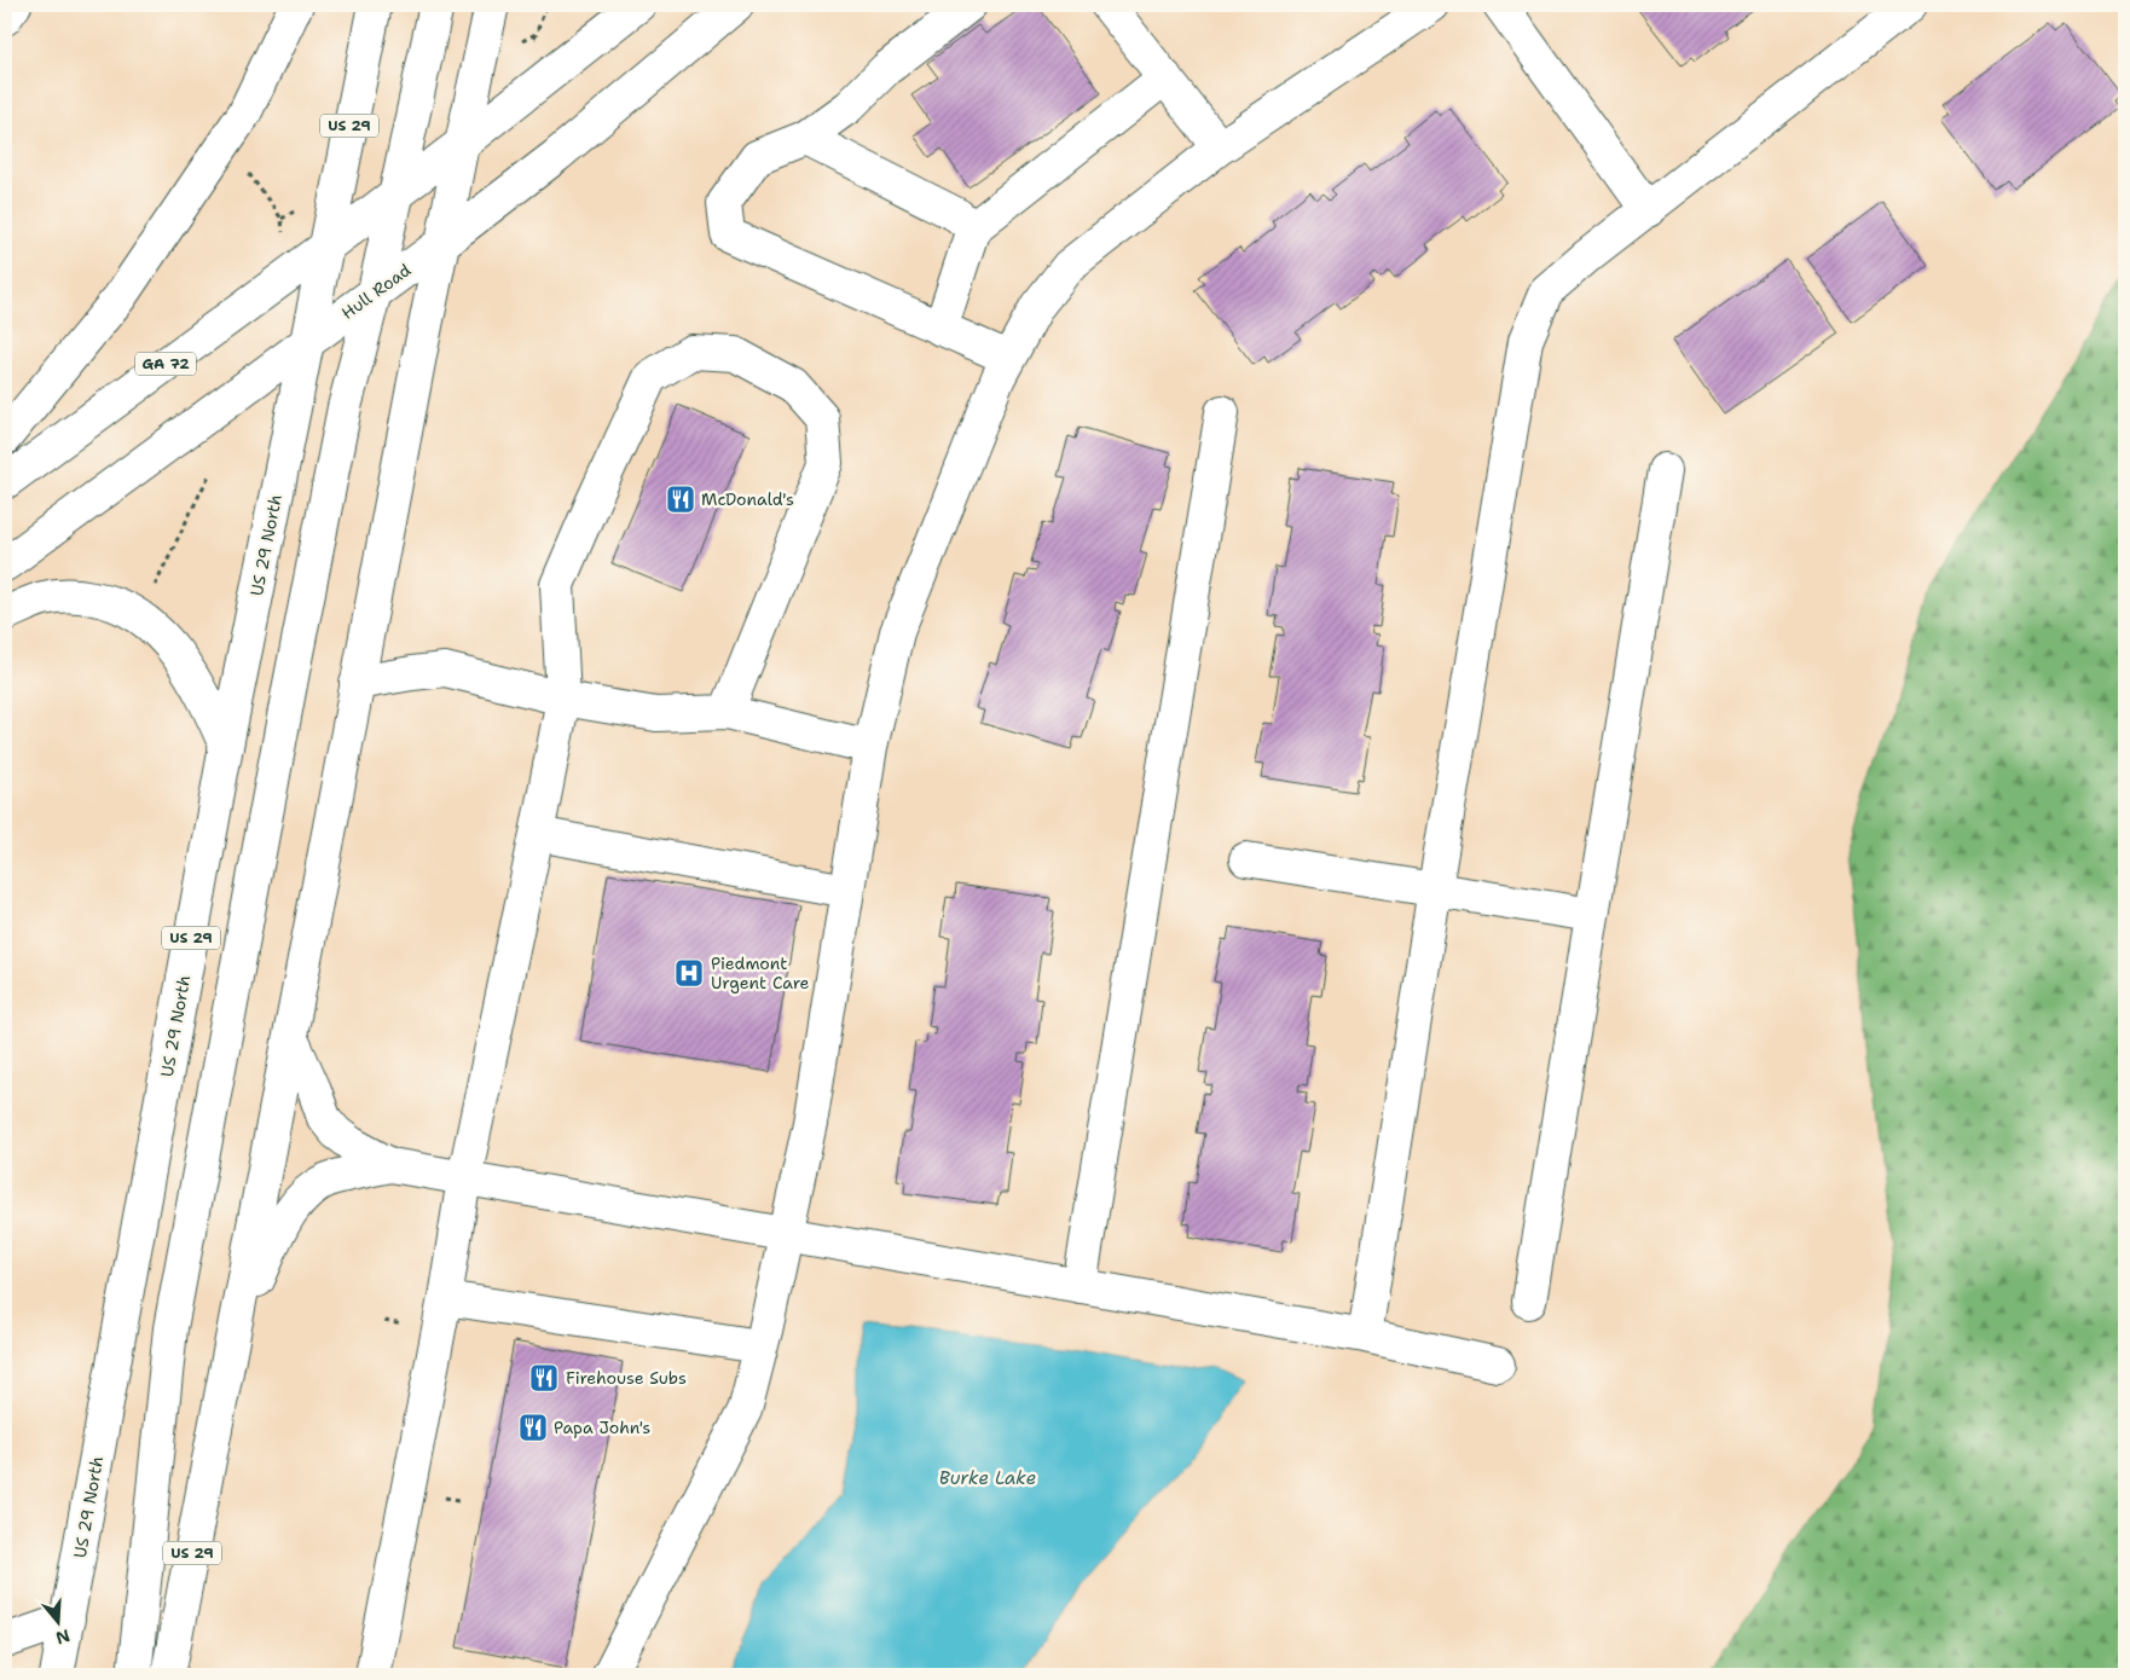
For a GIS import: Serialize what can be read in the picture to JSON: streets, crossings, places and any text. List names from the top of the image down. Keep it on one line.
{"streets":{"main road":["US 29","Hull Road","GA 72","US 29 North"]},"crossings":[["US 29","Hull Road"],["US 29","GA 72"],["US 29","US 29 North"],["Hull Road","US 29 North"]],"water":["Burke Lake"],"places":{"restaurant":["McDonald's","Firehouse Subs","Papa John's"],"hospital":["Piedmont Urgent Care"]},"north":"bottom"}
